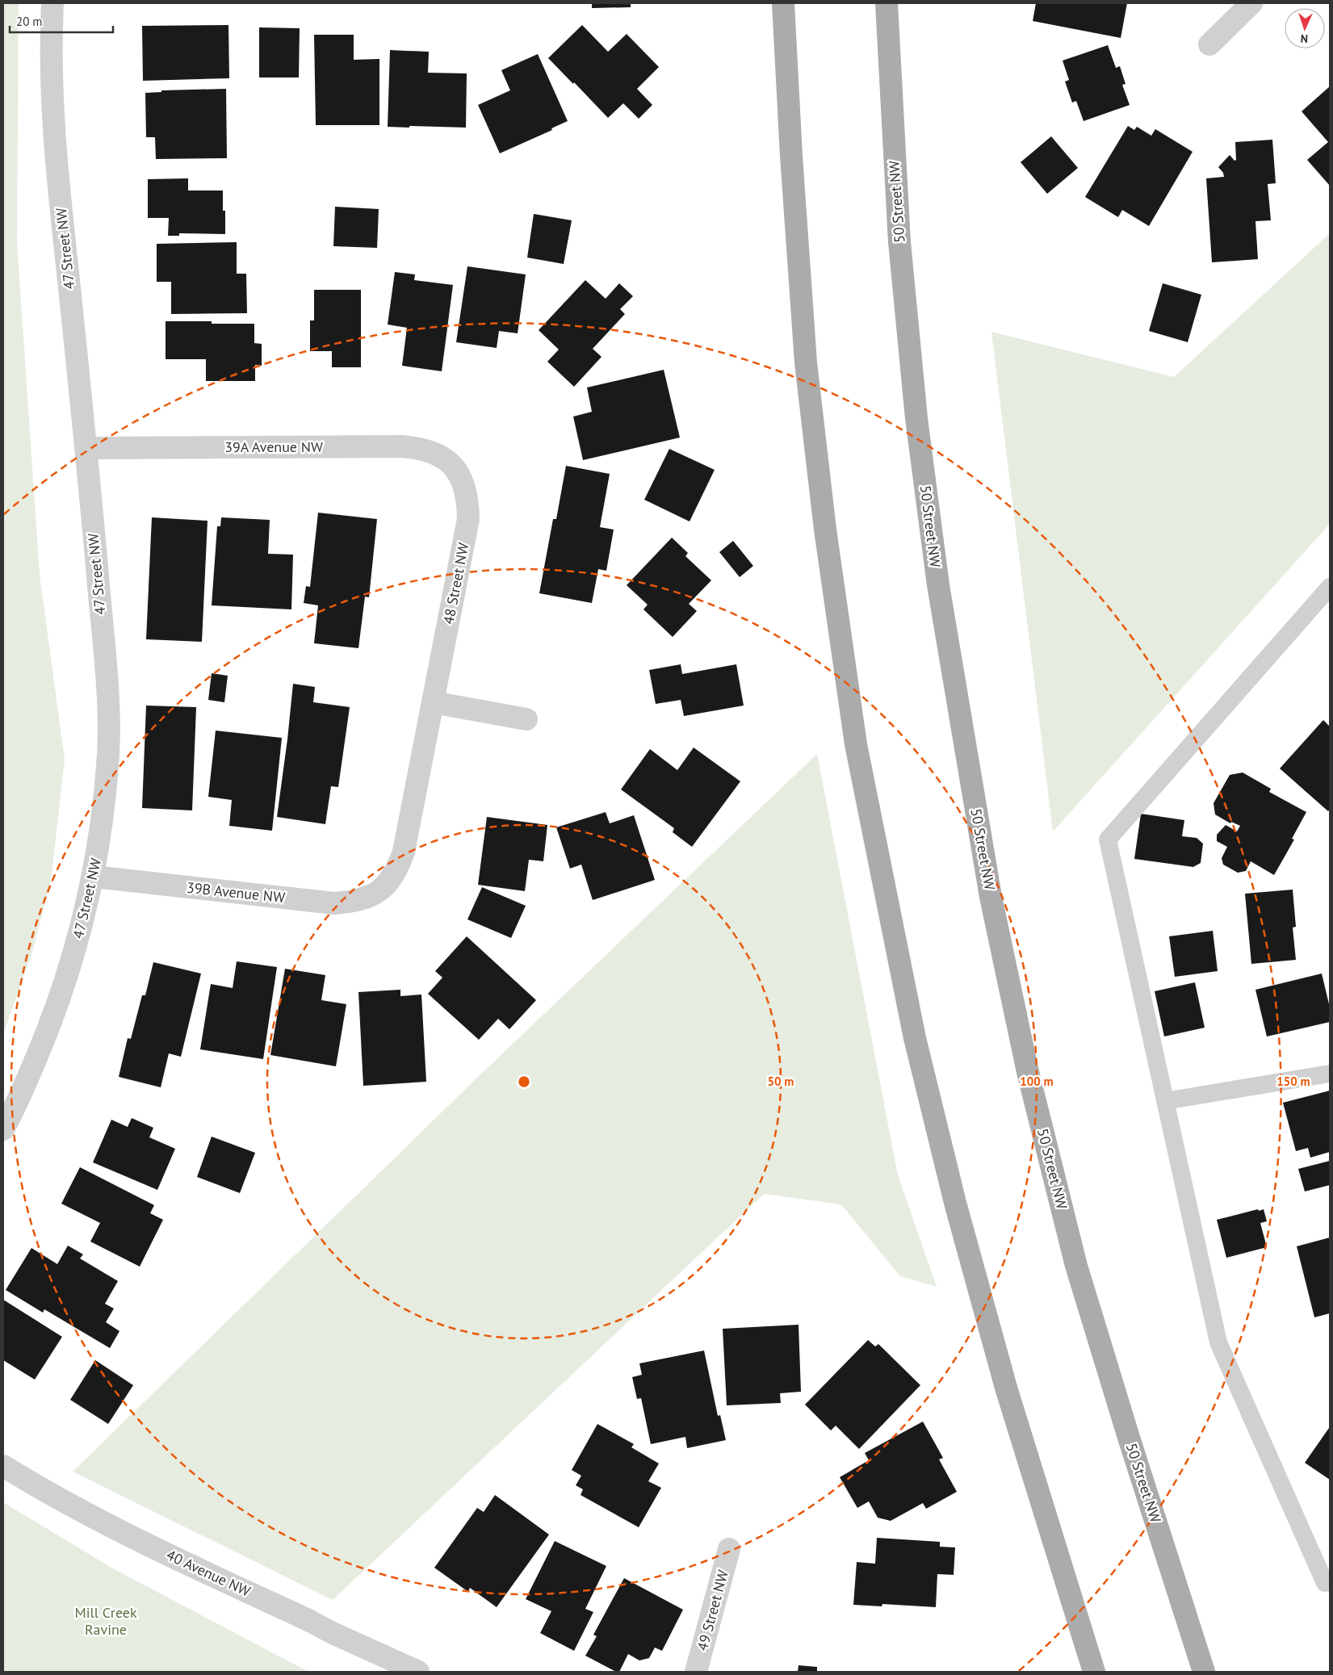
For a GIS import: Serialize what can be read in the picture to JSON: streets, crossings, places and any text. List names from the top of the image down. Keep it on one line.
{"streets":{"main road":["50 Street NW"],"street":["47 Street NW","39A Avenue NW","48 Street NW","39B Avenue NW","40 Avenue NW","49 Street NW"]},"crossings":[["47 Street NW","39A Avenue NW"],["47 Street NW","39B Avenue NW"],["39A Avenue NW","48 Street NW"],["48 Street NW","39B Avenue NW"]],"parks":["Mill Creek Ravine"],"scale_bar":"20 m","north":"bottom","rings":["50 m","100 m","150 m"]}
